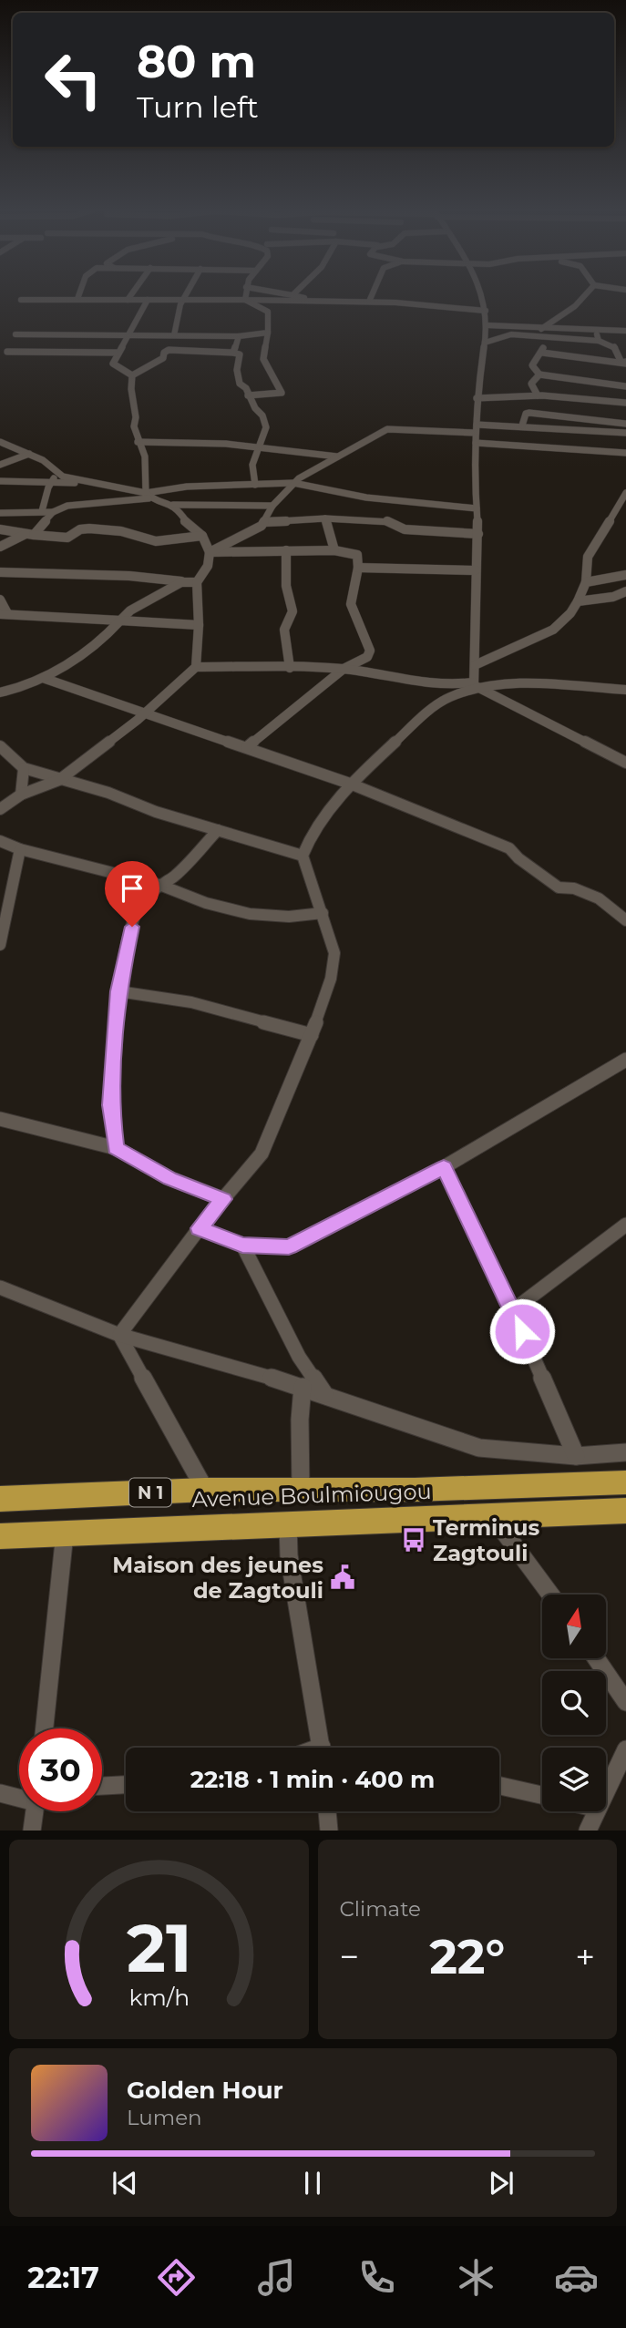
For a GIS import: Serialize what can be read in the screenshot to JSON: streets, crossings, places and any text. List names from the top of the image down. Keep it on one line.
{"streets":{"highway":["N 1","Avenue Boulmiougou"]},"places":{"bus stop":["Terminus Zagtouli"],"public building":["Maison des jeunes de Zagtouli"]},"north":"top","page":{"turn":["80 m","Turn left"],"limit":"30","trip":"22:18 · 1 min · 400 m","tile":"Climate","heat":["−","22°","+"],"song":["Golden Hour","Lumen"],"tabs":"22:17","gauge":["21","km/h"]}}
